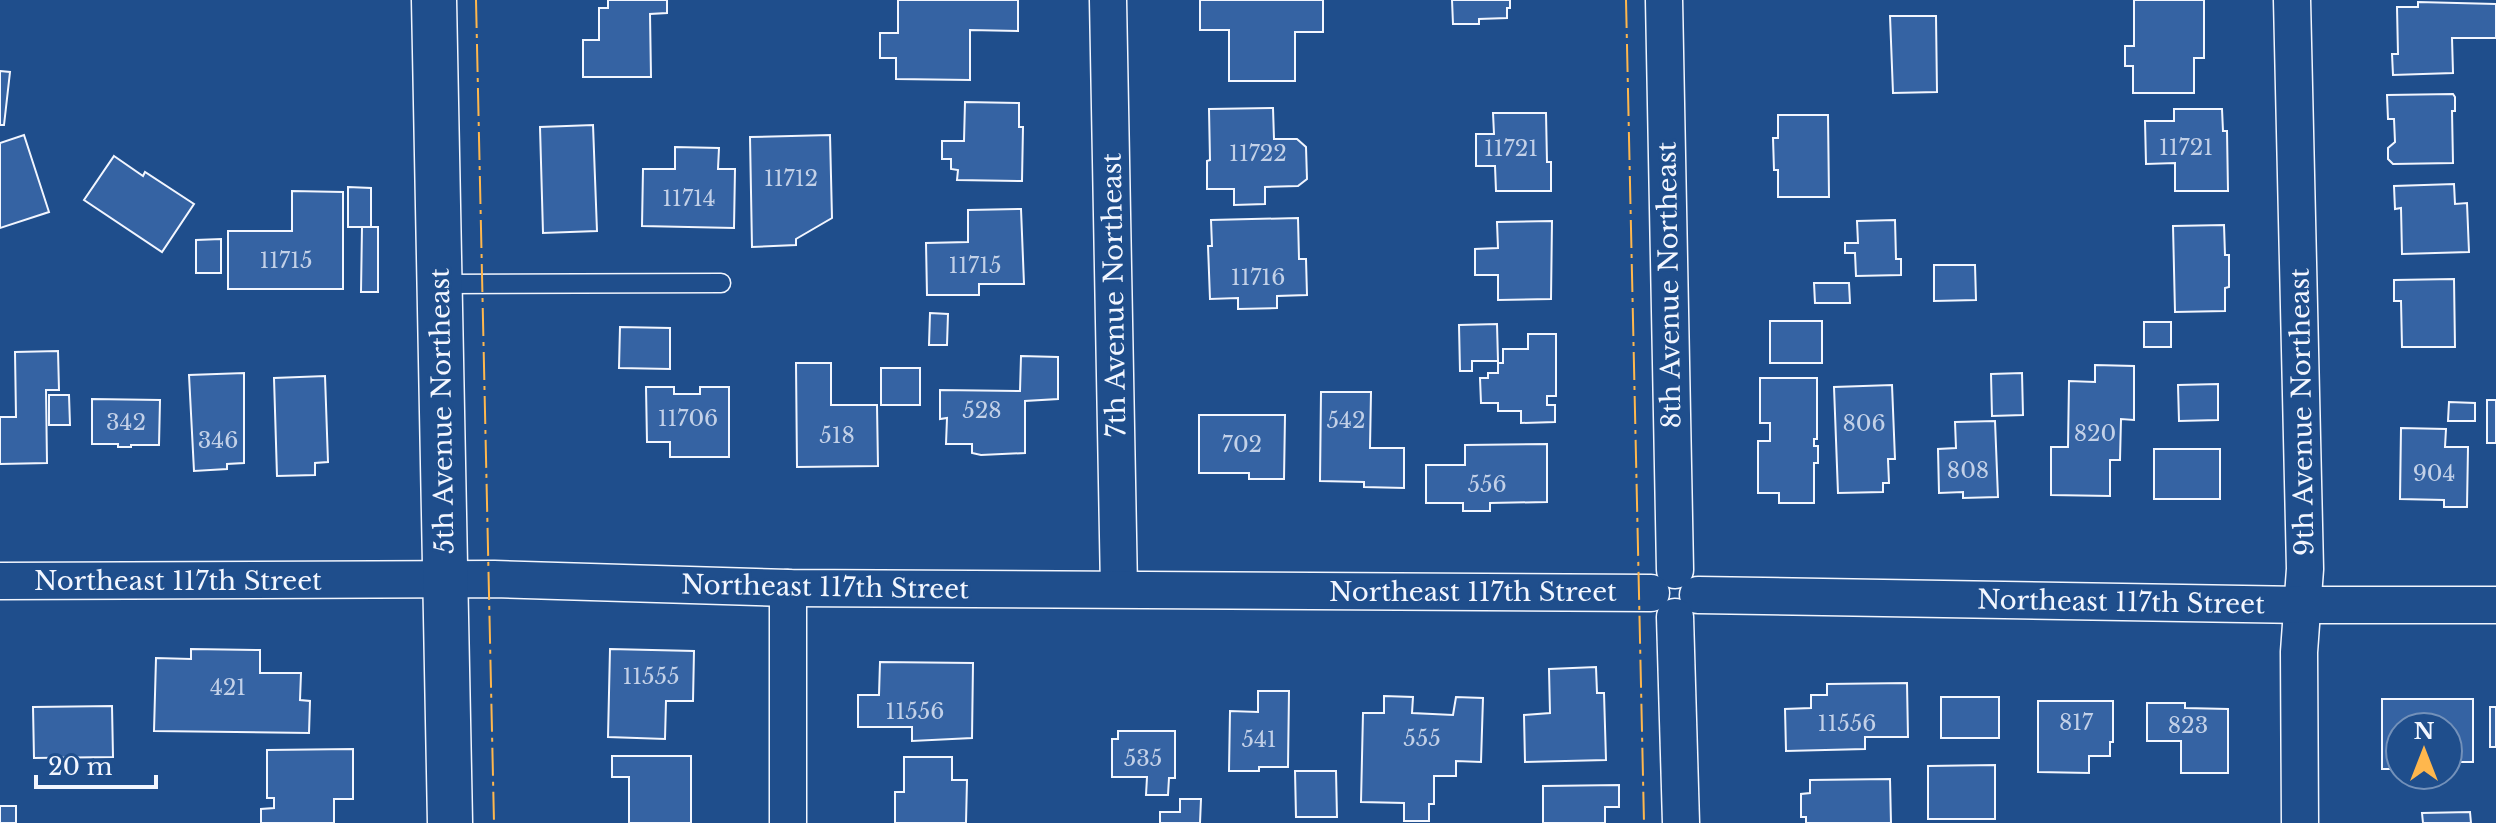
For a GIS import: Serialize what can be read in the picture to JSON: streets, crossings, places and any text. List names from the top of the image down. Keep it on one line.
{"streets":{"main road":["5th Avenue Northeast"],"street":["8th Avenue Northeast","7th Avenue Northeast","9th Avenue Northeast","Northeast 117th Street"]},"crossings":[["8th Avenue Northeast","Northeast 117th Street"],["7th Avenue Northeast","Northeast 117th Street"],["5th Avenue Northeast","Northeast 117th Street"],["9th Avenue Northeast","Northeast 117th Street"]],"house_numbers":["11721","11721","11722","11712","11714","11715","11715","11716","528","11706","542","342","806","820","518","346","702","808","904","556","11555","421","11556","817","11556","823","555","541","535"],"scale_bar":"20 m","north":"top"}
